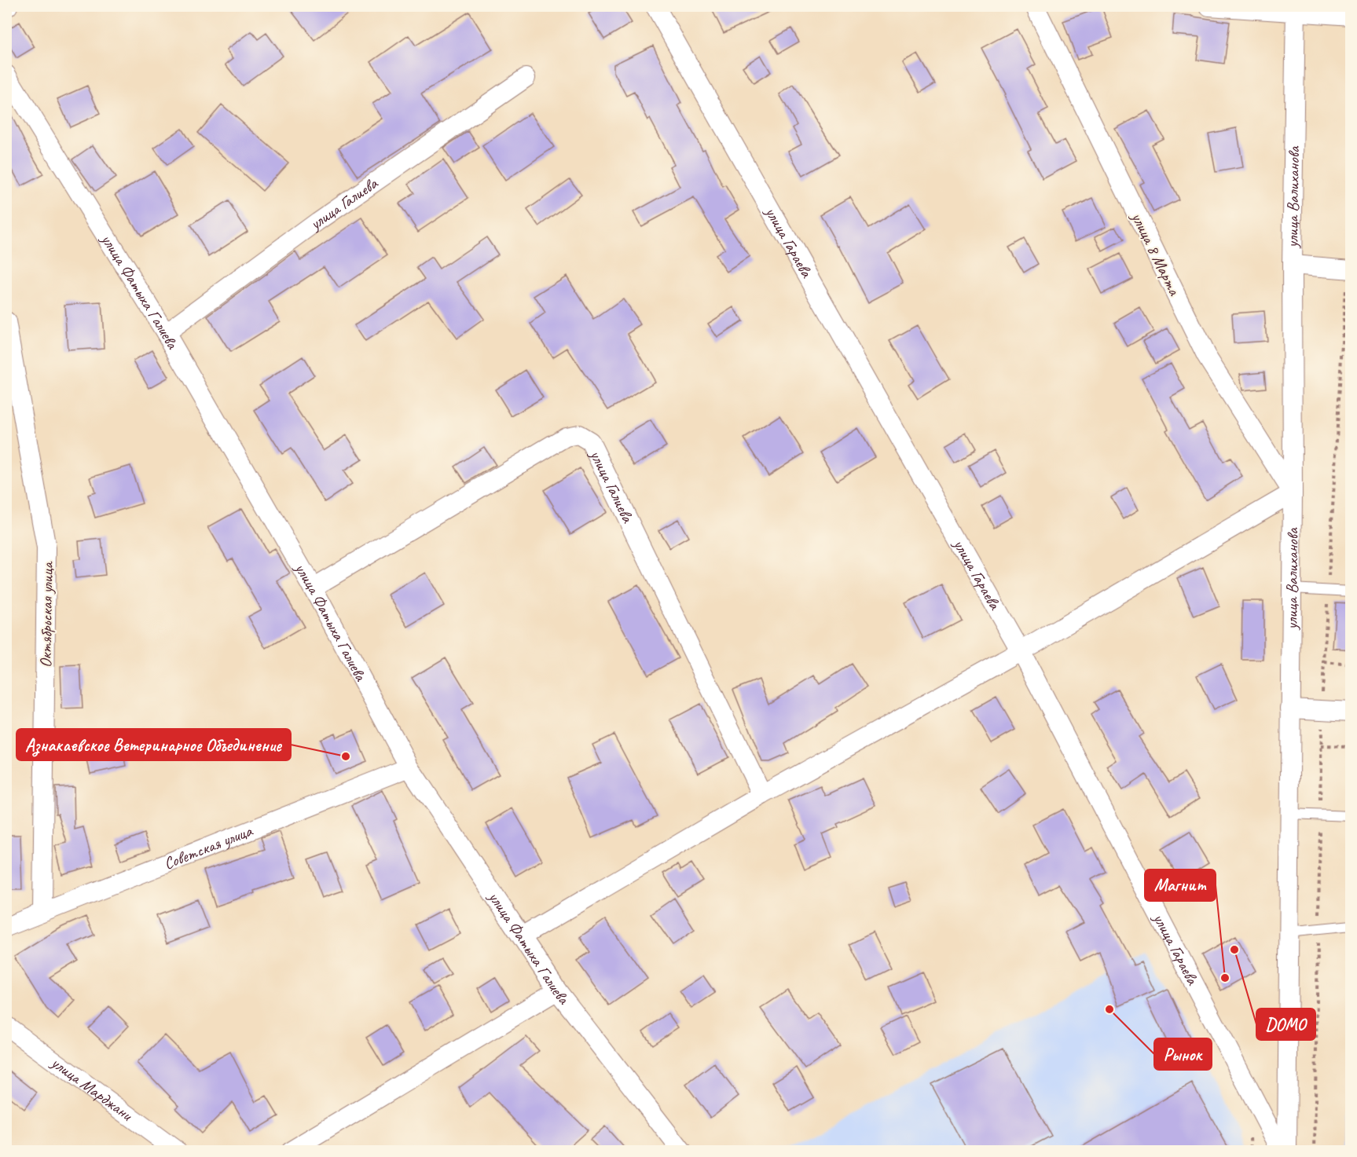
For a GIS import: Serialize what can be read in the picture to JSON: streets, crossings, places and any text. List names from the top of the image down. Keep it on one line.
{"streets":{"street":["улица Валиханова","улица Галиева","улица Гараева","улица 8 Марта","улица Фатыха Галиева","Октябрьская улица","Советская улица","улица Марджани"]},"crossings":[["улица Валиханова","улица 8 Марта"],["улица Галиева","улица Фатыха Галиева"],["улица Фатыха Галиева","Советская улица"],["Октябрьская улица","Советская улица"]],"places":["Азнакаевское Ветеринарное Объединение","DOMO","Магнит","Рынок"]}
